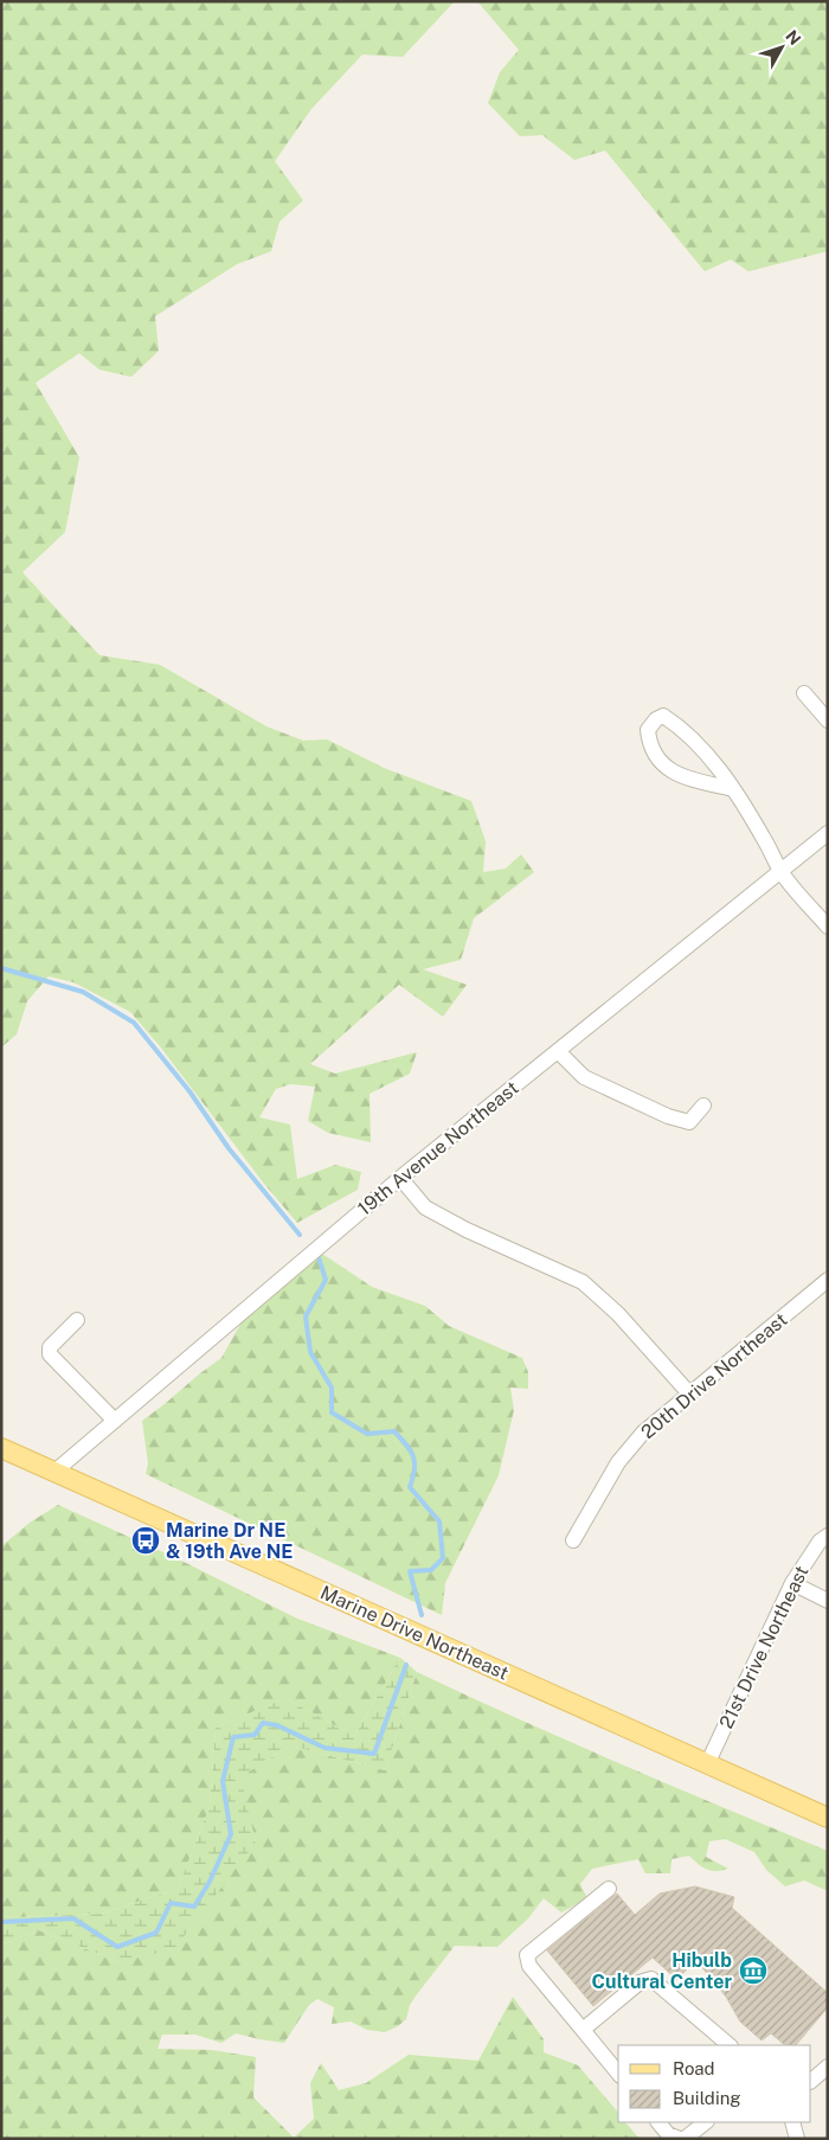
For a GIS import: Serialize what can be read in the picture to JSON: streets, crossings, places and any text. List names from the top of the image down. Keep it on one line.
{"streets":{"main road":["Marine Drive Northeast"],"street":["19th Avenue Northeast","20th Drive Northeast","21st Drive Northeast"]},"crossings":[["19th Avenue Northeast","Marine Drive Northeast"],["Marine Drive Northeast","21st Drive Northeast"]],"places":{"bus stop":["Marine Dr NE & 19th Ave NE"],"museum":["Hibulb Cultural Center"]},"legend":["Road","Building"],"north":"top right"}
